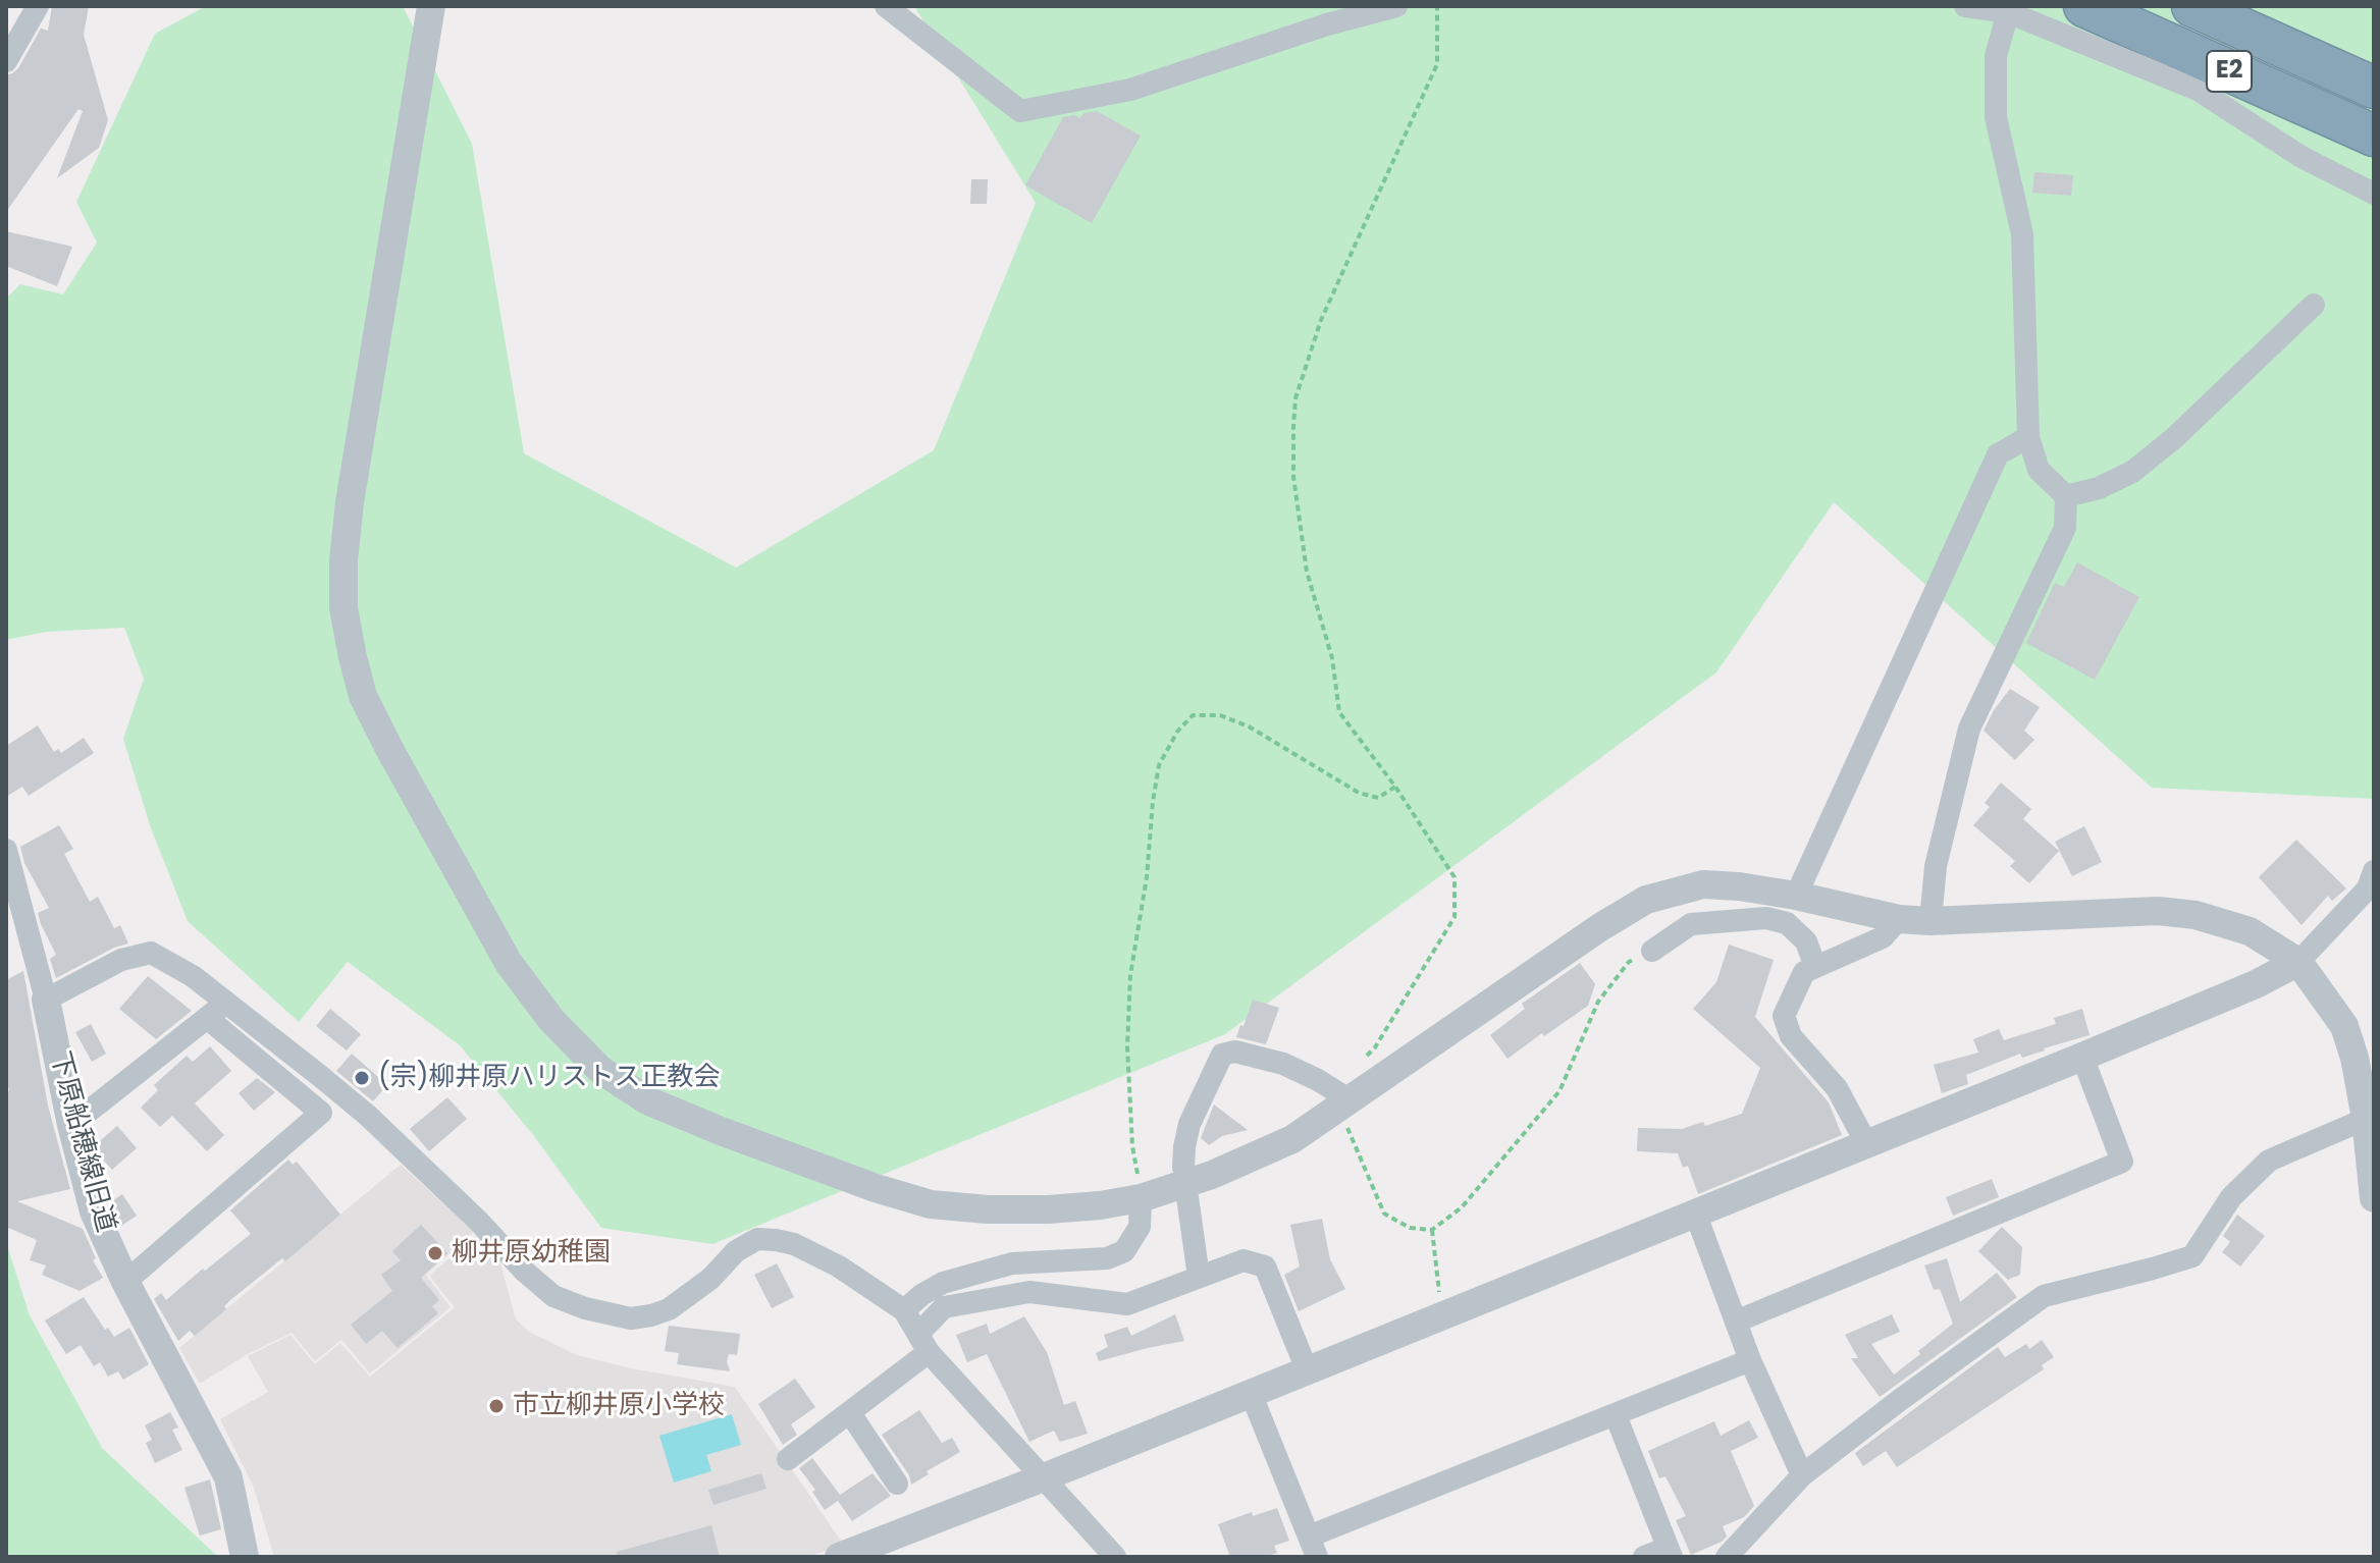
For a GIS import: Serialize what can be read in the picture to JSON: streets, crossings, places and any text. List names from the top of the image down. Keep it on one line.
{"streets":{"highway":["E2"],"street":["下原船穂線旧道"]},"places":["(宗)柳井原ハリストス正教会","柳井原幼稚園","市立柳井原小学校"]}
